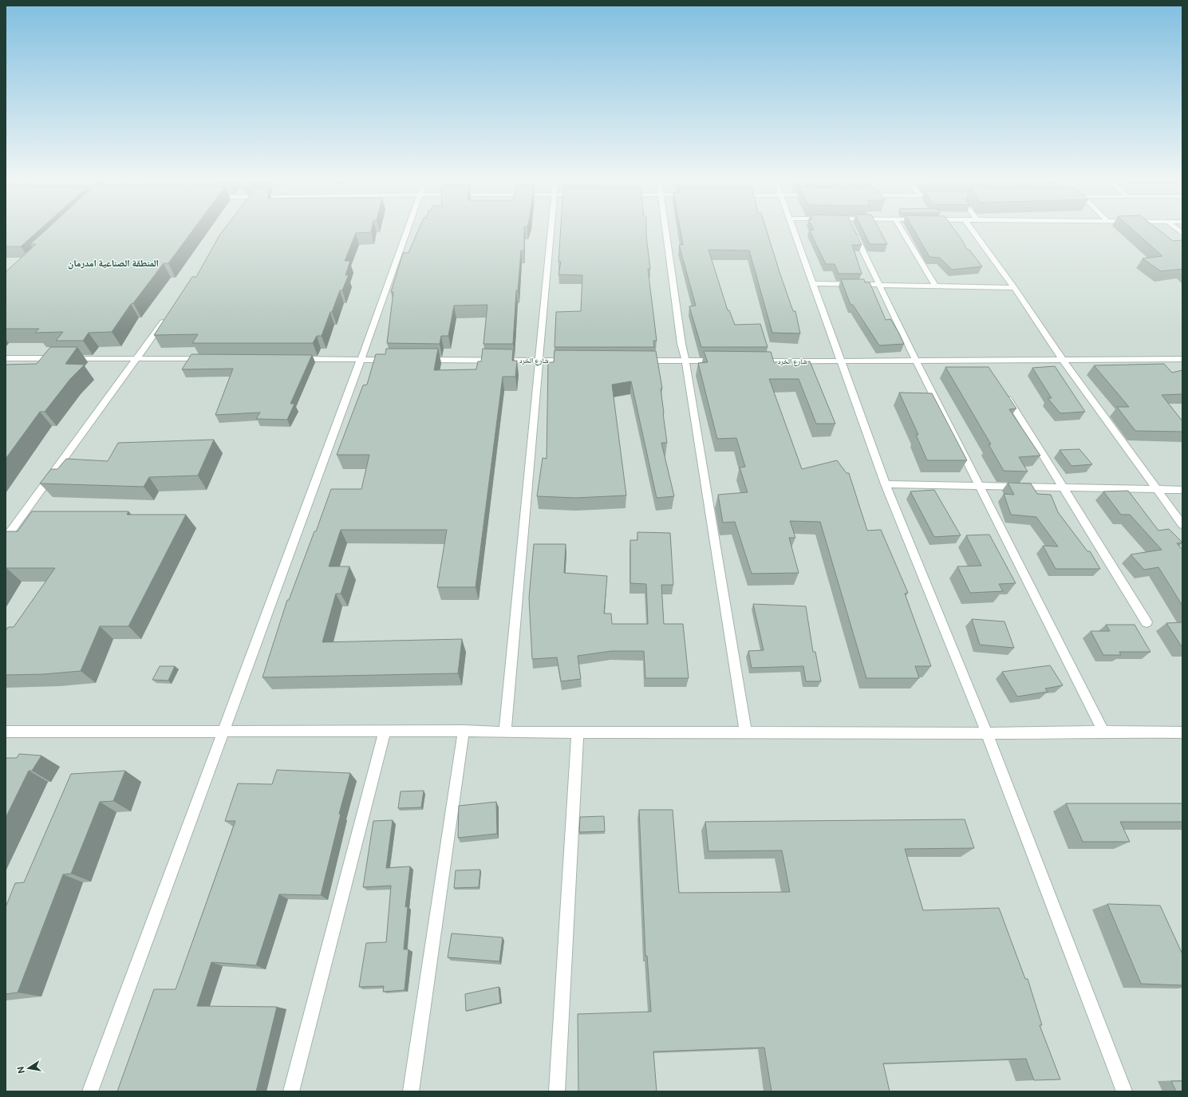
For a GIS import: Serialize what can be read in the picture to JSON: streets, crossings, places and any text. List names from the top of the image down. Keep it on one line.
{"streets":{"street":["شارع الخرد"]},"districts":["المنطقة الصناعية امدرمان"],"north":"left"}
